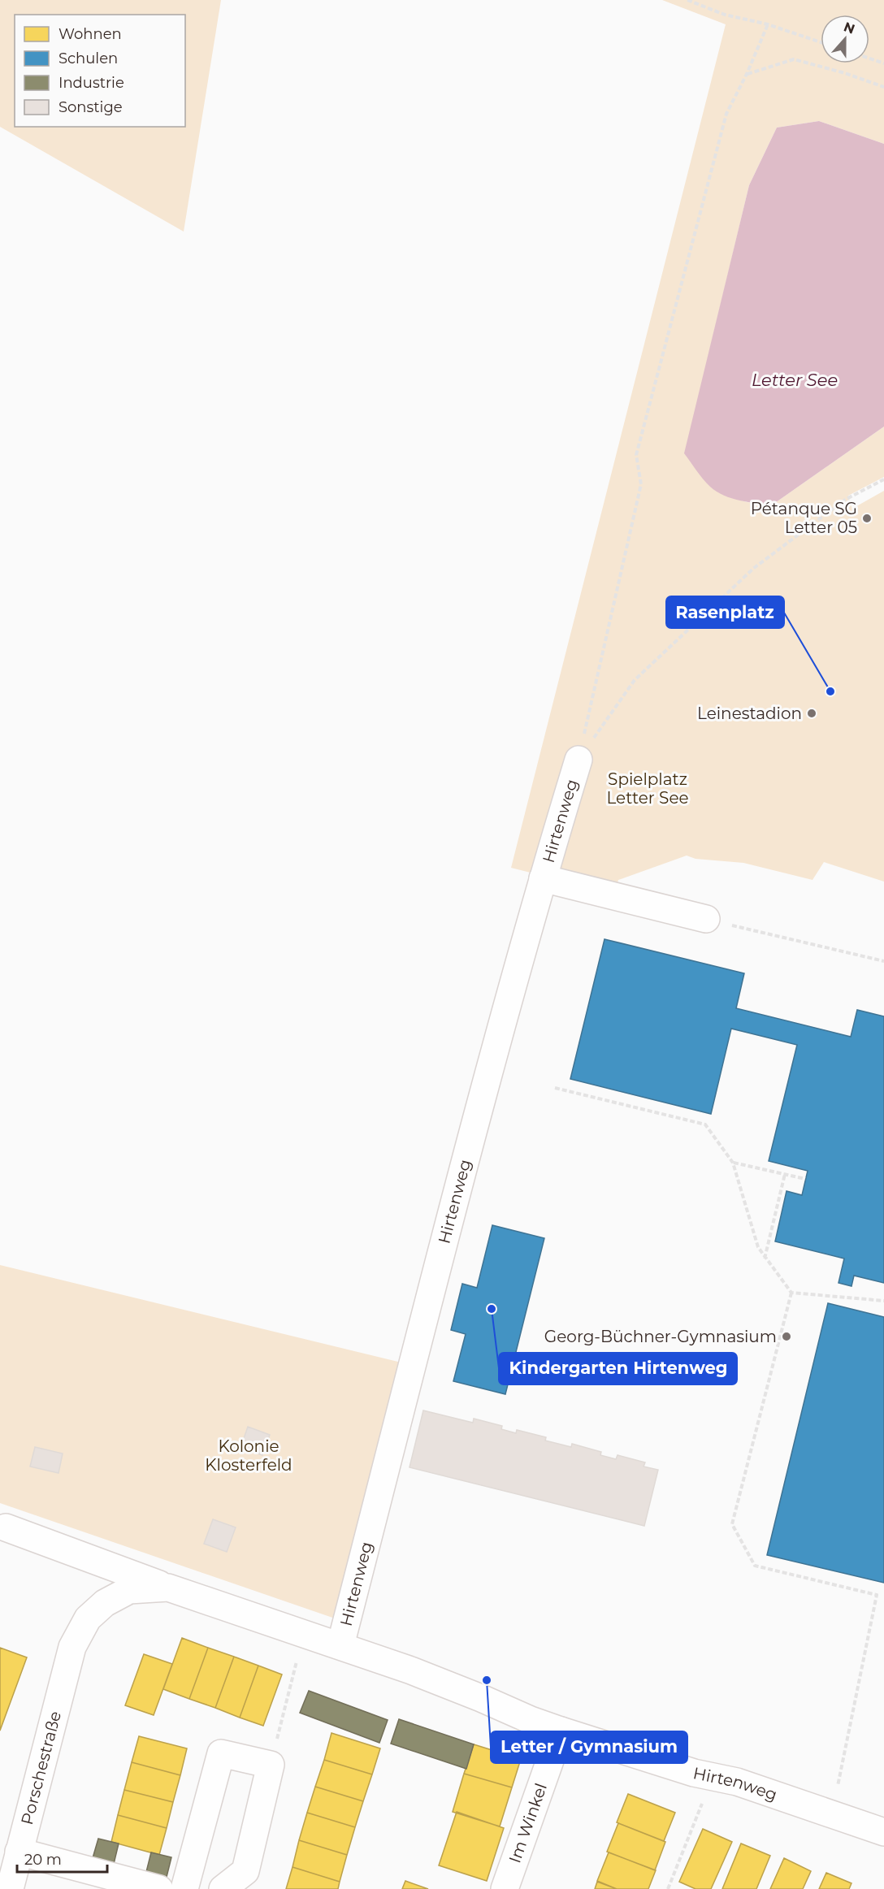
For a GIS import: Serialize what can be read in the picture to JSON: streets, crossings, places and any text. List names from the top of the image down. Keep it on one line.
{"streets":{"street":["Hirtenweg","Porschestraße","Im Winkel"]},"crossings":[["Hirtenweg","Porschestraße"],["Hirtenweg","Im Winkel"]],"water":["Letter See"],"parks":["Spielplatz Letter See","Kolonie Klosterfeld"],"places":["Pétanque SG Letter 05","Rasenplatz","Leinestadion","Kindergarten Hirtenweg","Georg-Büchner-Gymnasium","Letter / Gymnasium"],"legend":["Wohnen","Schulen","Industrie","Sonstige"],"scale_bar":"20 m","north":"top"}
